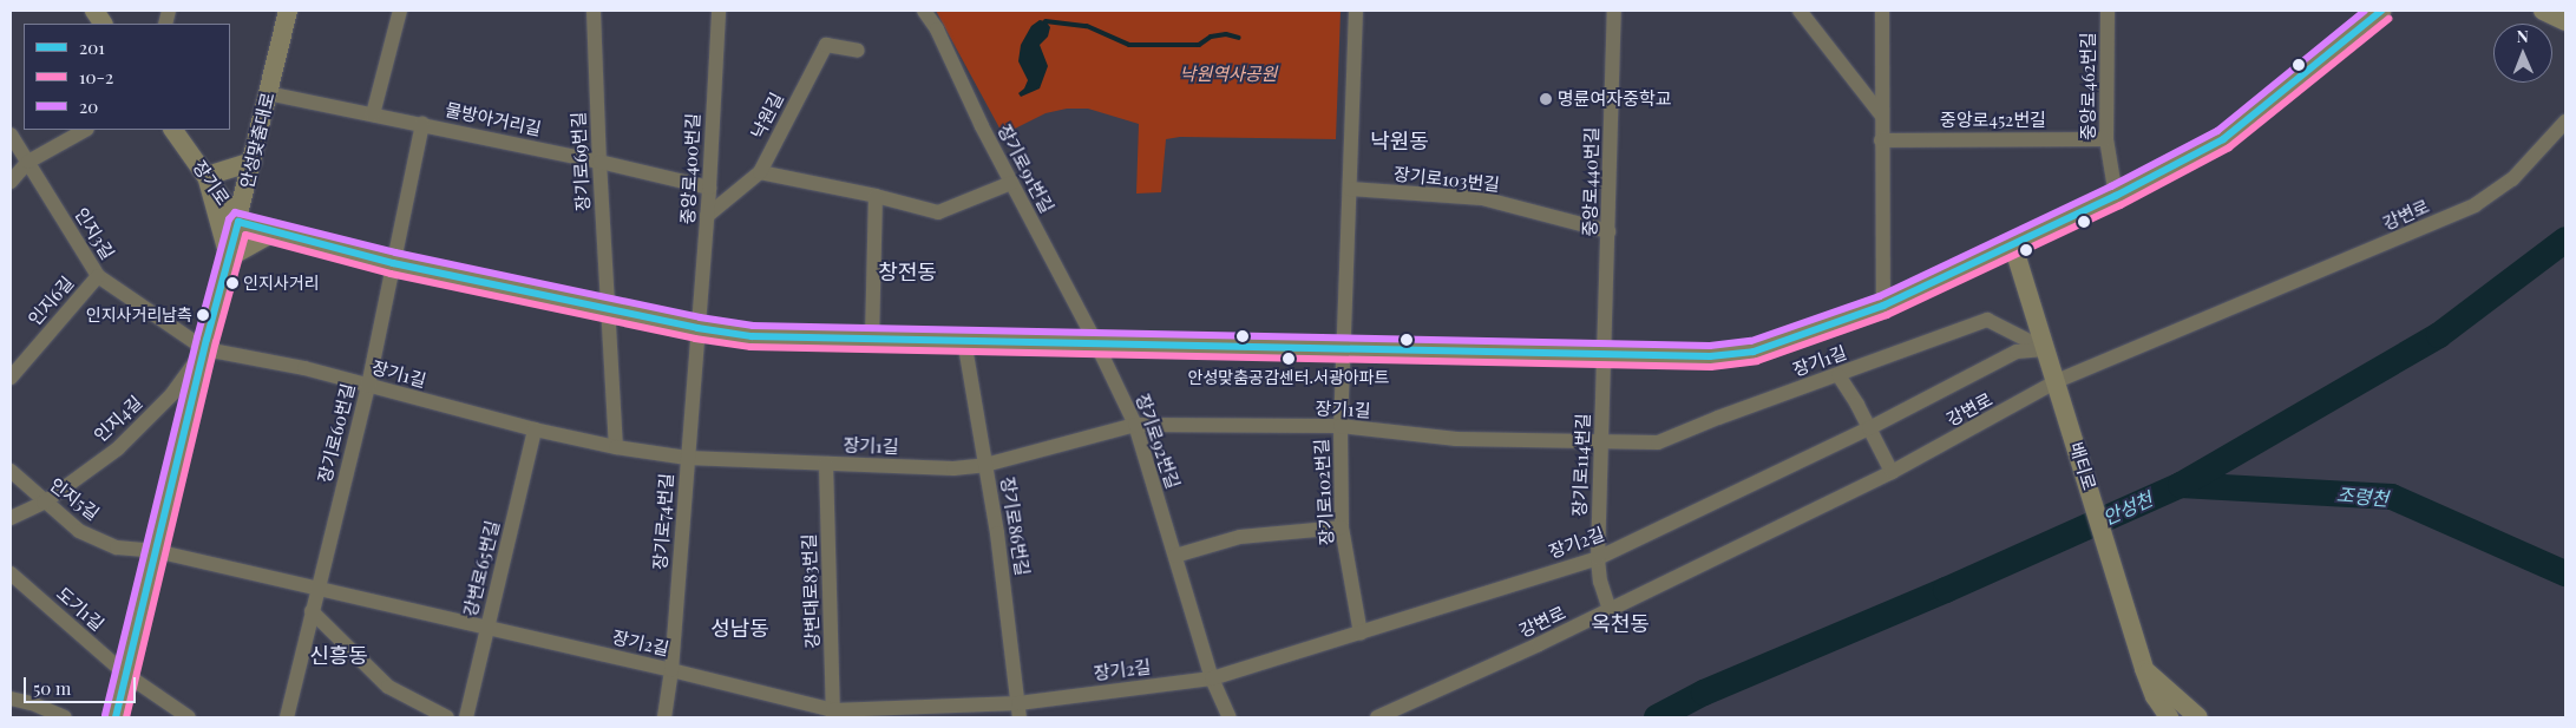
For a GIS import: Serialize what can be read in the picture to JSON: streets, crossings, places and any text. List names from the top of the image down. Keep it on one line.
{"streets":{"main road":["안성맞춤대로","장기로","배티로"],"street":["중앙로462번길","낙원길","물방아거리길","중앙로452번길","장기로69번길","중앙로400번길","장기로91번길","장기로103번길","중앙로440번길","강변로","인지3길","인지6길","장기1길","인지4길","장기로60번길","장기로92번길","장기로114번길","장기로102번길","인지5길","장기로74번길","장기로86번길","장기2길","강변로65번길","강변대로83번길","도기1길"]},"crossings":[["중앙로462번길","중앙로452번길"],["중앙로462번길","장기로"],["낙원길","중앙로400번길"],["물방아거리길","안성맞춤대로"],["물방아거리길","장기로69번길"],["물방아거리길","중앙로400번길"],["안성맞춤대로","장기로"],["안성맞춤대로","인지3길"],["안성맞춤대로","장기1길"],["안성맞춤대로","인지4길"],["안성맞춤대로","인지5길"],["안성맞춤대로","장기2길"],["안성맞춤대로","도기1길"],["장기로69번길","장기로"],["중앙로400번길","장기로"],["중앙로400번길","장기로74번길"],["장기로91번길","장기로"],["장기로91번길","장기로92번길"],["장기로103번길","중앙로440번길"],["중앙로440번길","장기로"],["중앙로440번길","장기로114번길"],["장기로","장기로60번길"],["장기로","장기로92번길"],["장기로","장기로114번길"],["장기로","배티로"],["장기로","장기로102번길"],["장기로","장기로74번길"],["장기로","장기로86번길"],["강변로","장기로114번길"],["강변로","배티로"],["인지3길","인지6길"],["인지3길","장기1길"],["인지3길","인지4길"],["장기1길","인지4길"],["장기1길","장기로60번길"],["장기1길","장기로92번길"],["장기1길","장기로114번길"],["장기1길","배티로"],["장기1길","장기로102번길"],["장기1길","장기로74번길"],["장기1길","장기로86번길"],["장기1길","장기2길"],["장기1길","강변로65번길"],["장기1길","강변대로83번길"],["인지4길","인지5길"],["장기로60번길","장기2길"],["장기로92번길","장기2길"],["장기로114번길","장기2길"],["배티로","장기2길"],["장기로102번길","장기2길"],["인지5길","장기2길"],["장기로74번길","장기2길"],["장기로86번길","장기2길"],["장기2길","강변로65번길"],["장기2길","강변대로83번길"]],"districts":["낙원동","창전동","옥천동","성남동","신흥동"],"water":["조령천","안성천"],"parks":["낙원역사공원"],"places":["명륜여자중학교","인지사거리","인지사거리남측","안성맞춤공감센터.서광아파트"],"lines":["transit line 201","transit line 20","transit line 10-2"],"legend":["201","10-2","20"],"scale_bar":"50 m","north":"top"}
